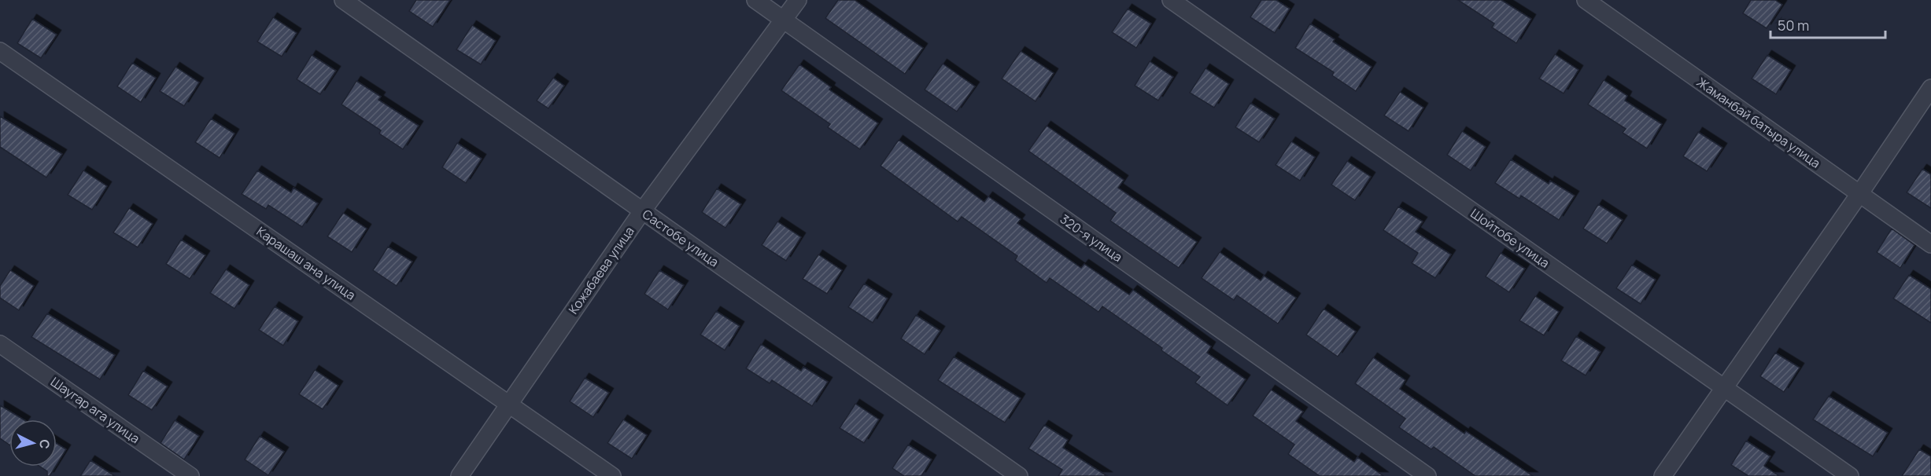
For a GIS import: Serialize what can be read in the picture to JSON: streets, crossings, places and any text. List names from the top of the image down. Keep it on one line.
{"streets":{"street":["Жаманбай батыра улица","Састобе улица","320-я улица","Шойтобе улица","Карашаш ана улица","Кожабаева улица","Шаугар ага улица"]},"crossings":[["Састобе улица","Кожабаева улица"],["320-я улица","Кожабаева улица"],["Карашаш ана улица","Кожабаева улица"]],"scale_bar":"50 m","north":"right"}
